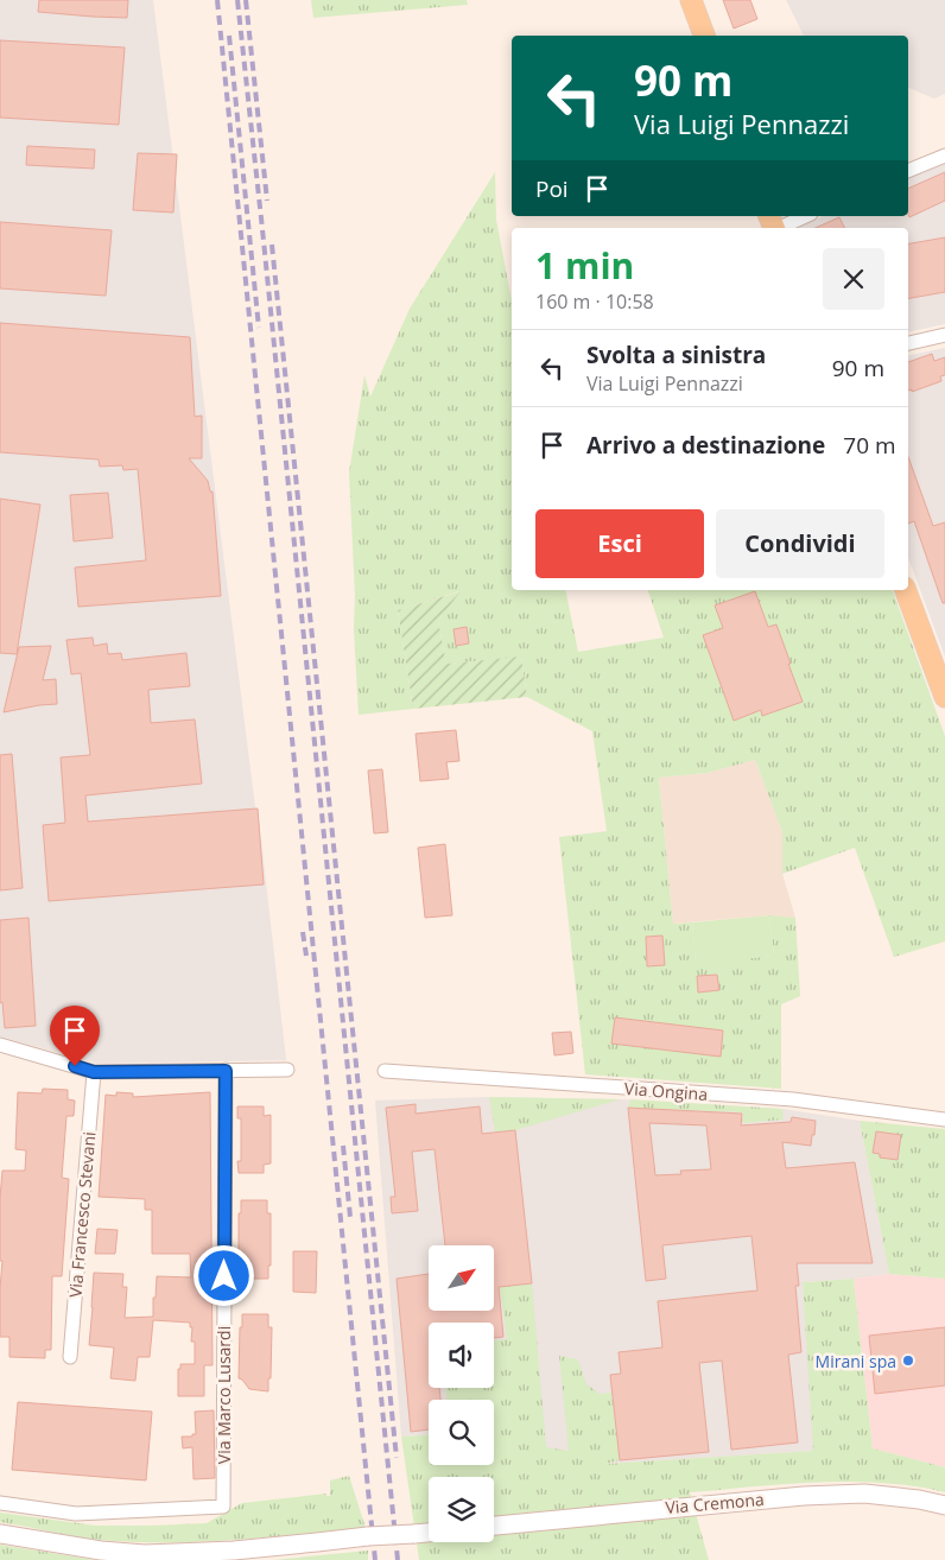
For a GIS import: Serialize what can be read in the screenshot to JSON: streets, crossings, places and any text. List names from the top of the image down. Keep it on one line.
{"streets":{"main road":["Via Cremona"],"street":["Via Ongina","Via Francesco Stevani","Via Marco Lusardi"]},"places":["Mirani spa"],"north":"top right","page":{"turn":["90 m","Via Luigi Pennazzi"],"then":"Poi","heading":["1 min","160 m · 10:58"],"list":[{"name":"Svolta a sinistra","note":"Via Luigi Pennazzi","value":"90 m"},{"name":"Arrivo a destinazione","value":"70 m"}],"buttons":["Esci","Condividi"]}}
